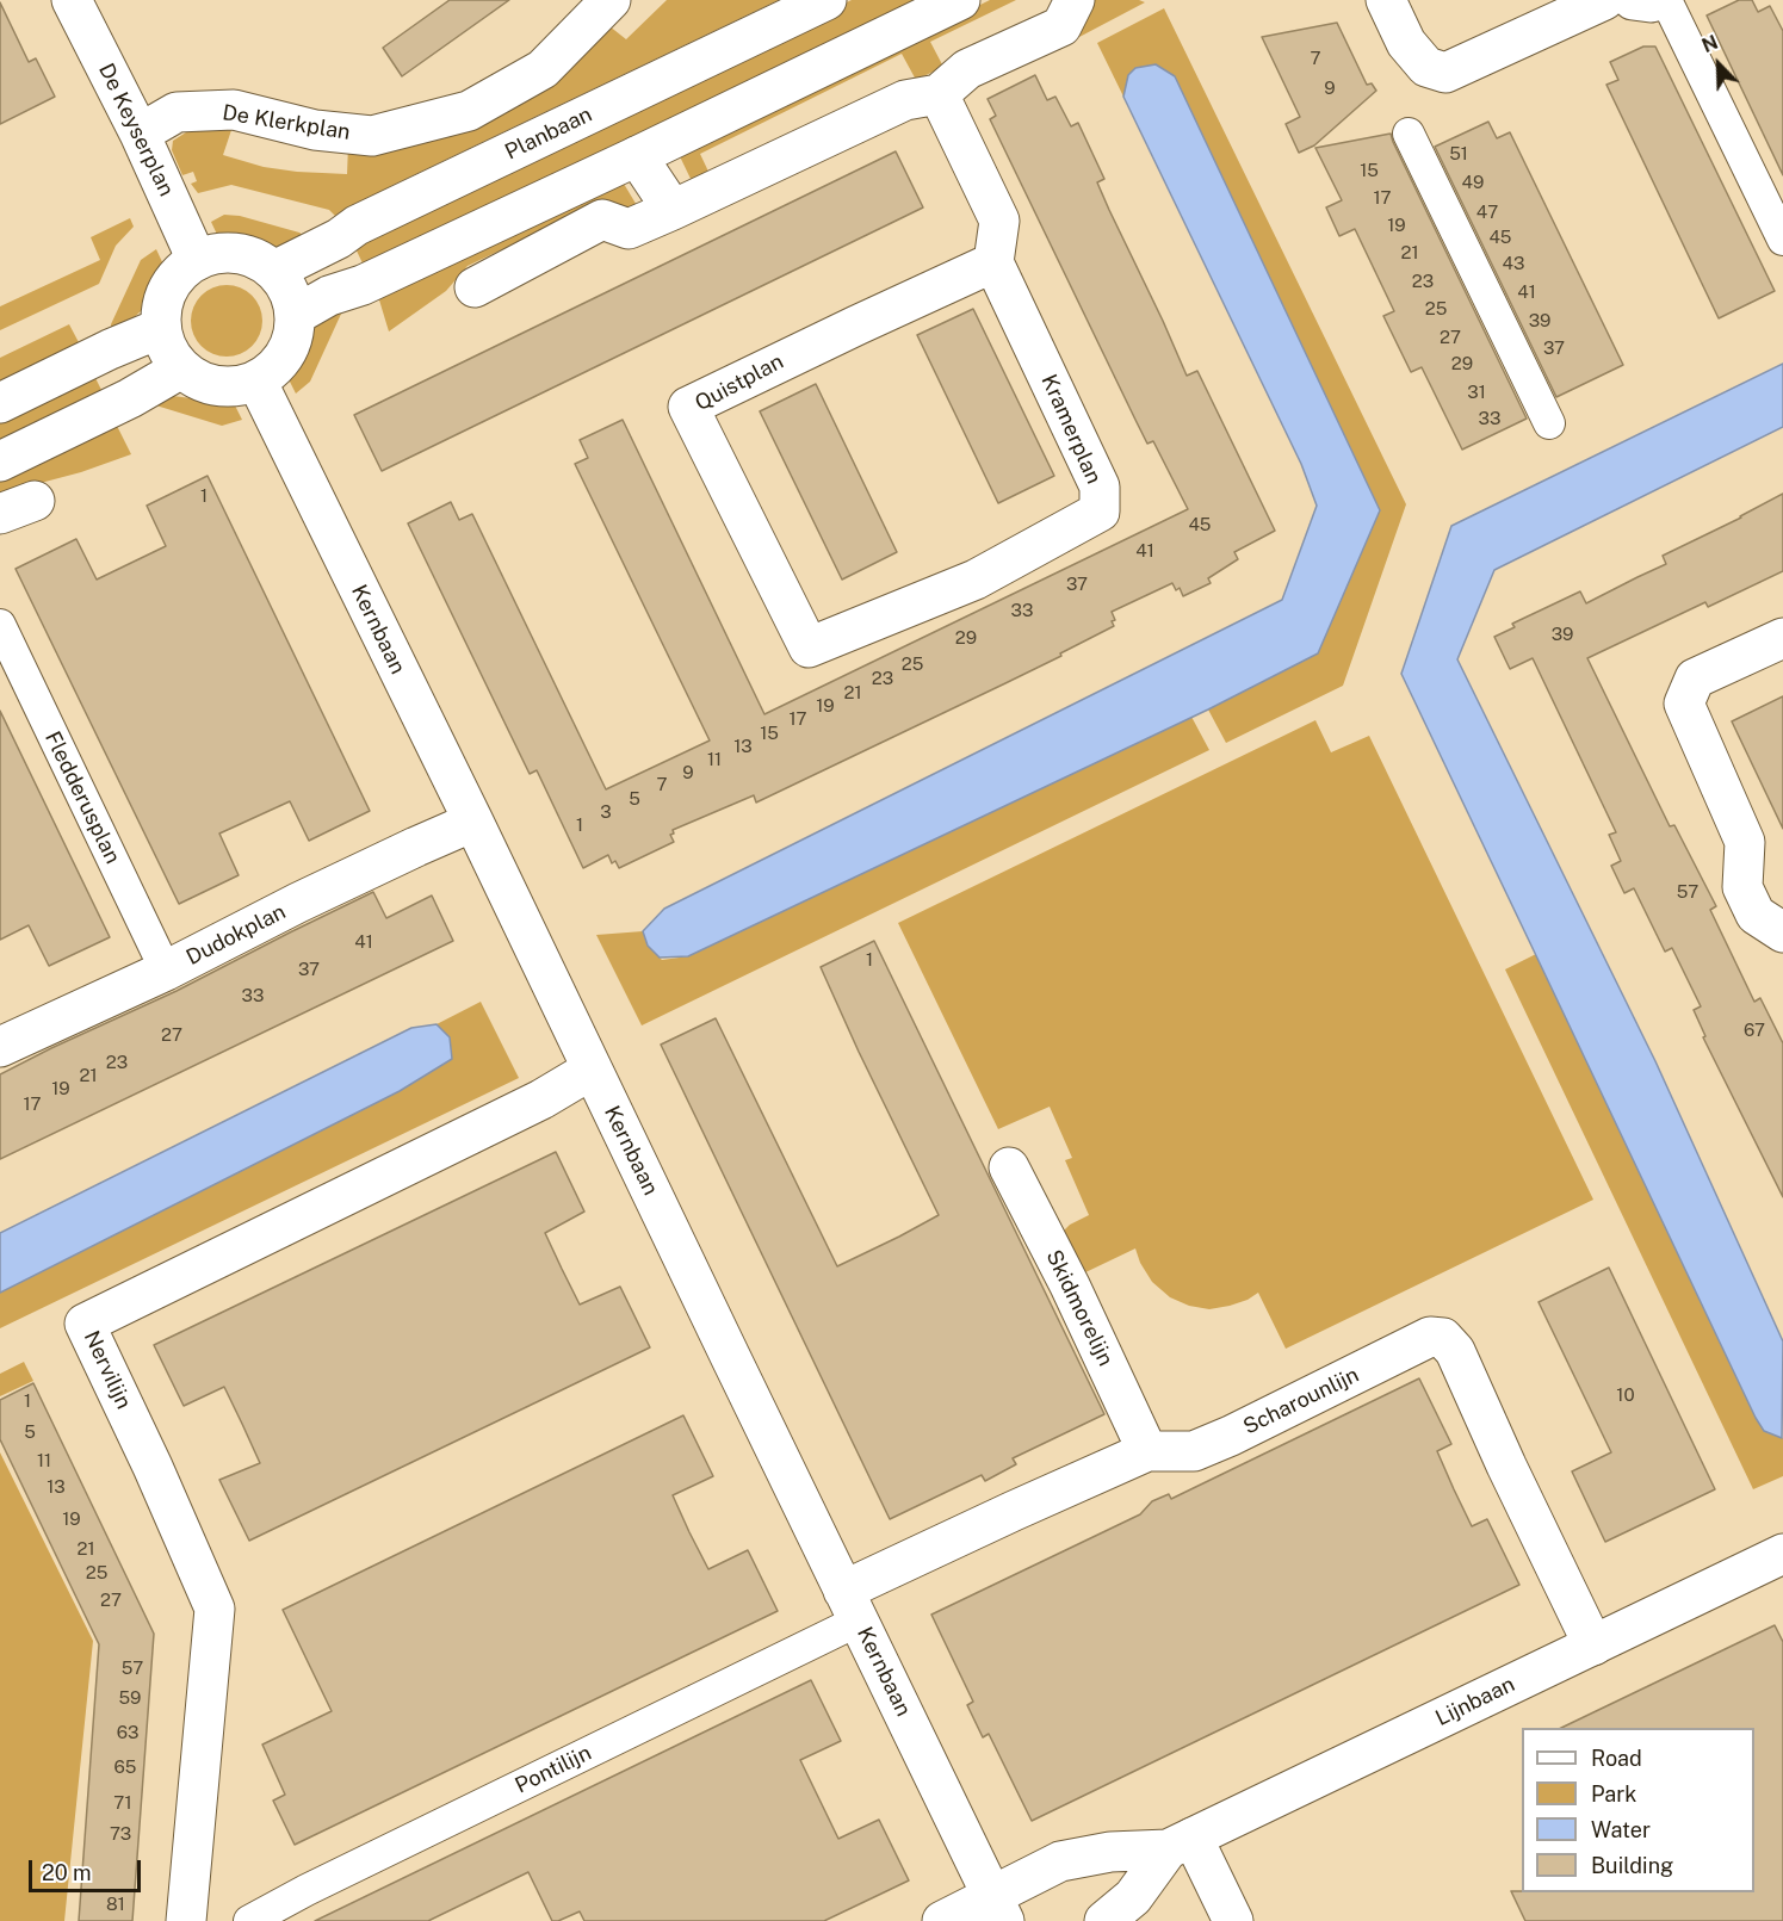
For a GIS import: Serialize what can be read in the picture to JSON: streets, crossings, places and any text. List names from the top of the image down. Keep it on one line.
{"streets":{"street":["De Klerkplan","De Keyserplan","Planbaan","Quistplan","Kramerplan","Kernbaan","Fledderusplan","Dudokplan","Skidmorelijn","Nervilijn","Scharounlijn","Lijnbaan","Pontilijn"]},"crossings":[["De Klerkplan","De Keyserplan"],["De Keyserplan","Planbaan"],["De Keyserplan","Kernbaan"],["Planbaan","Kernbaan"],["Quistplan","Kramerplan"],["Kernbaan","Dudokplan"],["Kernbaan","Nervilijn"],["Kernbaan","Scharounlijn"],["Kernbaan","Lijnbaan"],["Kernbaan","Pontilijn"],["Fledderusplan","Dudokplan"],["Skidmorelijn","Scharounlijn"],["Scharounlijn","Lijnbaan"],["Scharounlijn","Pontilijn"]],"house_numbers":["7","9","51","15","49","17","47","19","45","21","43","23","41","25","39","27","37","29","31","33","1","45","41","37","33","39","29","25","23","21","19","17","15","13","11","9","7","5","3","1","57","41","1","37","33","67","27","23","21","19","17","10","1","5","11","13","19","21","25","27","57","59","63","65","71","73","81"],"legend":["Road","Park","Water","Building"],"scale_bar":"20 m","north":"top left"}
